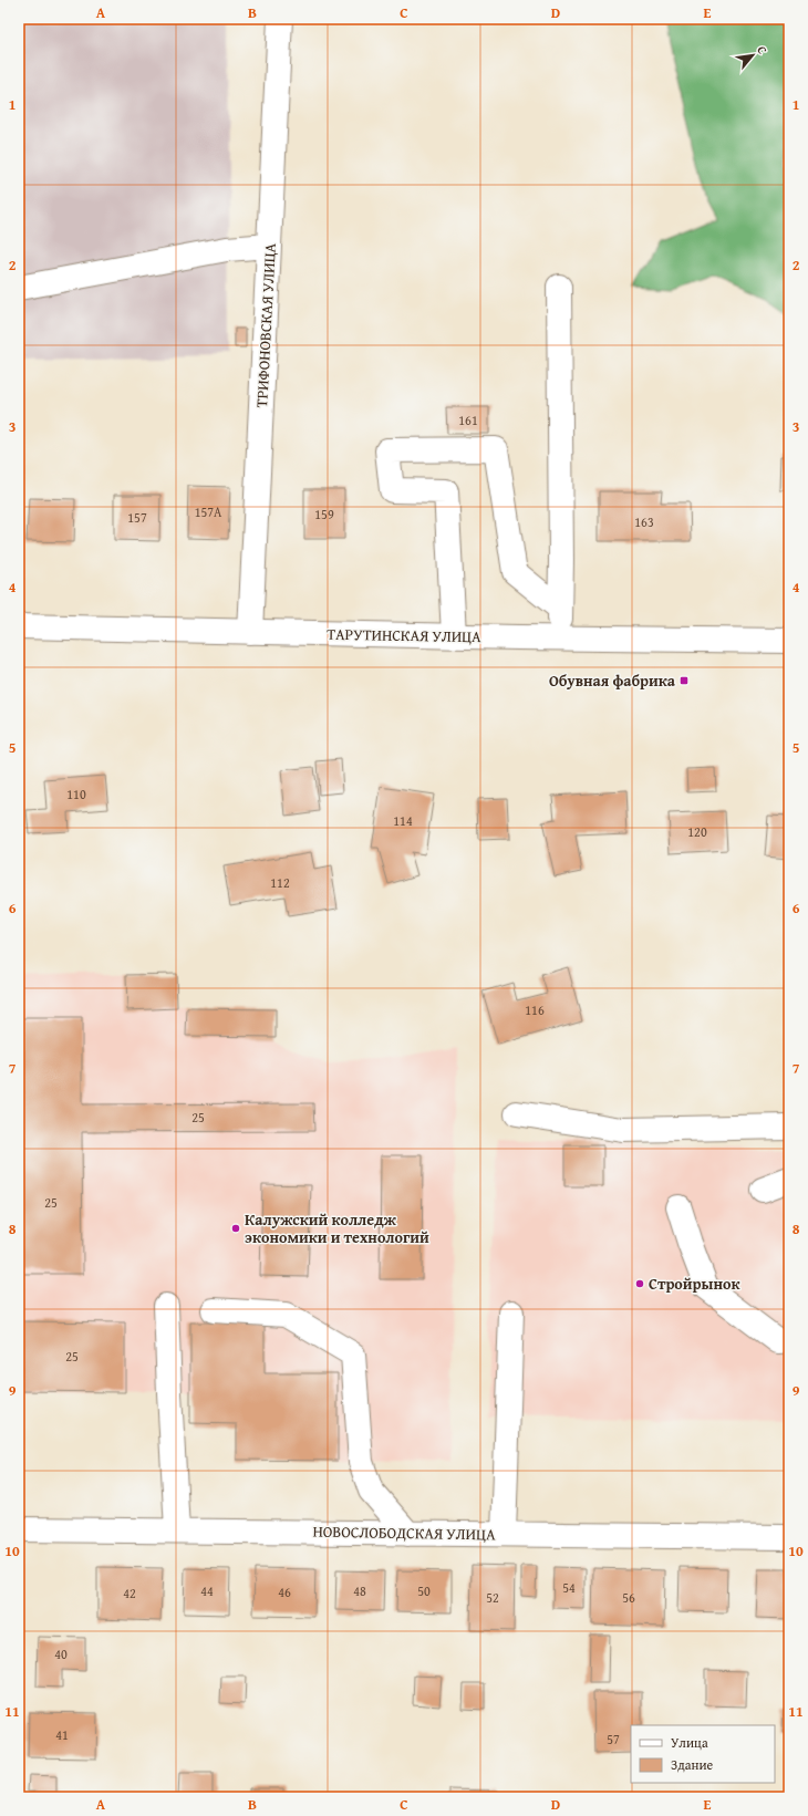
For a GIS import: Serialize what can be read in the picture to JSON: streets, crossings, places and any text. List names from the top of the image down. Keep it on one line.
{"streets":{"street":["ТРИФОНОВСКАЯ УЛИЦА","ТАРУТИНСКАЯ УЛИЦА","НОВОСЛОБОДСКАЯ УЛИЦА"]},"crossings":[["ТРИФОНОВСКАЯ УЛИЦА","ТАРУТИНСКАЯ УЛИЦА"]],"places":{"transit":["Обувная фабрика"],"other":["Калужский колледж экономики и технологий","Стройрынок"]},"house_numbers":["161","157А","159","157","163","110","114","120","112","116","25","25","25","54","44","48","50","46","42","52","56","40","41","57"],"legend":["Улица","Здание"],"north":"top right","grid":{"columns":["A","B","C","D","E"],"rows":["1","2","3","4","5","6","7","8","9","10","11"]}}
